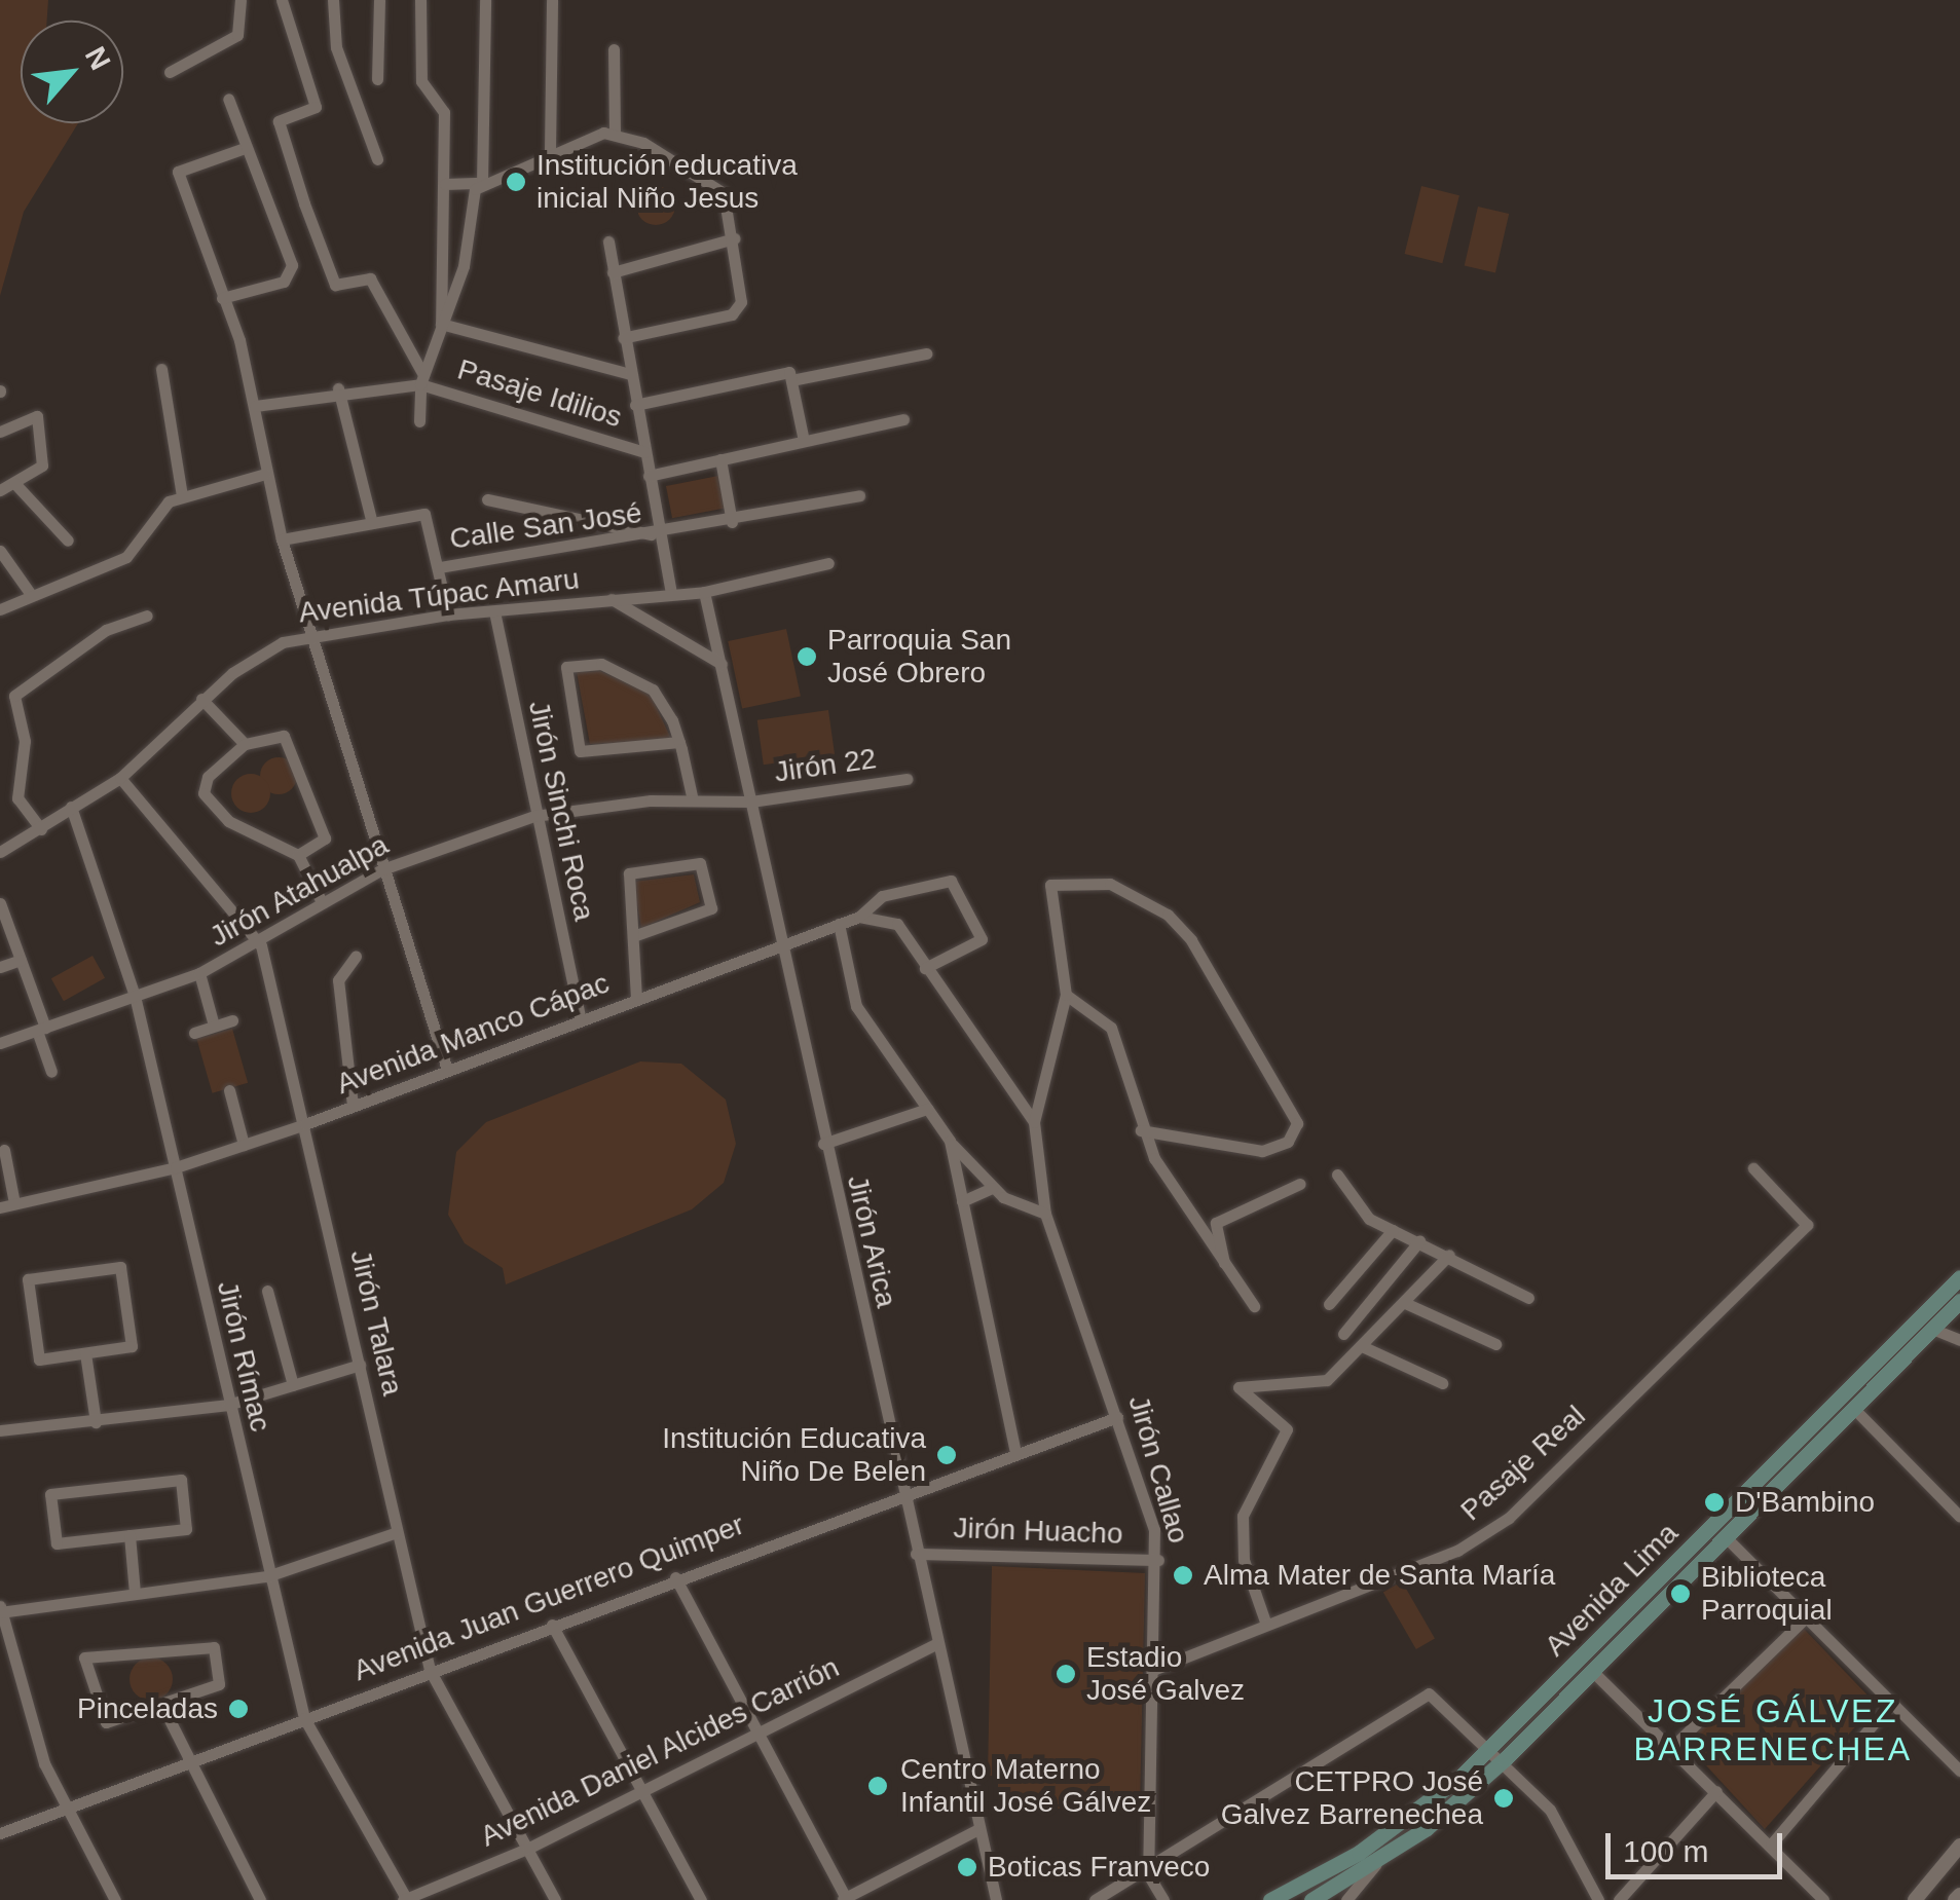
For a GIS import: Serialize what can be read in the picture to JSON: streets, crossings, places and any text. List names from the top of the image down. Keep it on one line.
{"streets":{"main road":["Avenida Lima"],"street":["Pasaje Idilios","Calle San José","Avenida Túpac Amaru","Jirón 22","Jirón Sinchi Roca","Jirón Atahualpa","Avenida Manco Cápac","Jirón Arica","Jirón Talara","Jirón Rímac","Pasaje Real","Jirón Callao","Jirón Huacho","Avenida Juan Guerrero Quimper","Avenida Daniel Alcides Carrión"]},"crossings":[["Avenida Túpac Amaru","Jirón Sinchi Roca"],["Avenida Túpac Amaru","Jirón Arica"],["Avenida Túpac Amaru","Jirón Talara"],["Avenida Túpac Amaru","Jirón Rímac"],["Jirón 22","Jirón Atahualpa"],["Jirón 22","Jirón Arica"],["Jirón Sinchi Roca","Jirón Atahualpa"],["Jirón Sinchi Roca","Avenida Manco Cápac"],["Jirón Atahualpa","Jirón Arica"],["Jirón Atahualpa","Jirón Talara"],["Jirón Atahualpa","Jirón Rímac"],["Avenida Manco Cápac","Jirón Arica"],["Avenida Manco Cápac","Jirón Talara"],["Avenida Manco Cápac","Jirón Rímac"],["Jirón Arica","Jirón Huacho"],["Jirón Arica","Avenida Juan Guerrero Quimper"],["Jirón Arica","Avenida Daniel Alcides Carrión"],["Jirón Talara","Avenida Juan Guerrero Quimper"],["Jirón Talara","Avenida Daniel Alcides Carrión"],["Jirón Rímac","Avenida Juan Guerrero Quimper"],["Jirón Rímac","Avenida Daniel Alcides Carrión"],["Pasaje Real","Jirón Callao"],["Jirón Callao","Jirón Huacho"],["Jirón Callao","Avenida Juan Guerrero Quimper"]],"districts":["JOSÉ GÁLVEZ BARRENECHEA"],"places":["Institución educativa inicial Niño Jesus","Parroquia San José Obrero","Institución Educativa Niño De Belen","D'Bambino","Alma Mater de Santa María","Biblioteca Parroquial","Estadio José Galvez","Pinceladas","Centro Materno Infantil José Gálvez","CETPRO José Galvez Barrenechea","Boticas Franveco"],"scale_bar":"100 m","north":"top right"}
